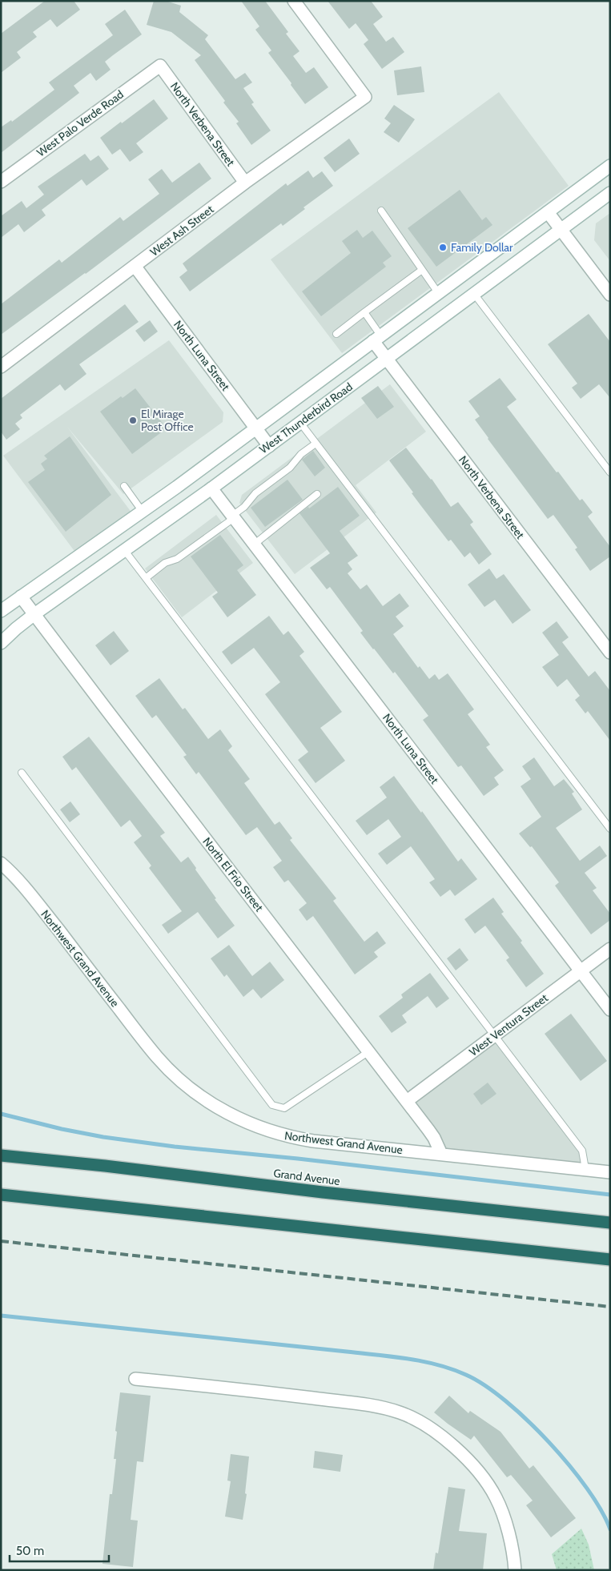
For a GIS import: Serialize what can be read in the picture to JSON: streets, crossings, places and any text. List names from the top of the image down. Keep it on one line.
{"streets":{"highway":["Grand Avenue"],"street":["West Palo Verde Road","North Verbena Street","West Ash Street","North Luna Street","West Thunderbird Road","North El Frio Street","Northwest Grand Avenue","West Ventura Street"]},"crossings":[["West Palo Verde Road","North Verbena Street"],["North Verbena Street","West Ash Street"],["North Verbena Street","West Thunderbird Road"],["West Ash Street","North Luna Street"],["North Luna Street","West Thunderbird Road"],["North Luna Street","West Ventura Street"],["West Thunderbird Road","North El Frio Street"],["North El Frio Street","Northwest Grand Avenue"],["North El Frio Street","West Ventura Street"]],"places":["Family Dollar","El Mirage Post Office"],"scale_bar":"50 m"}
